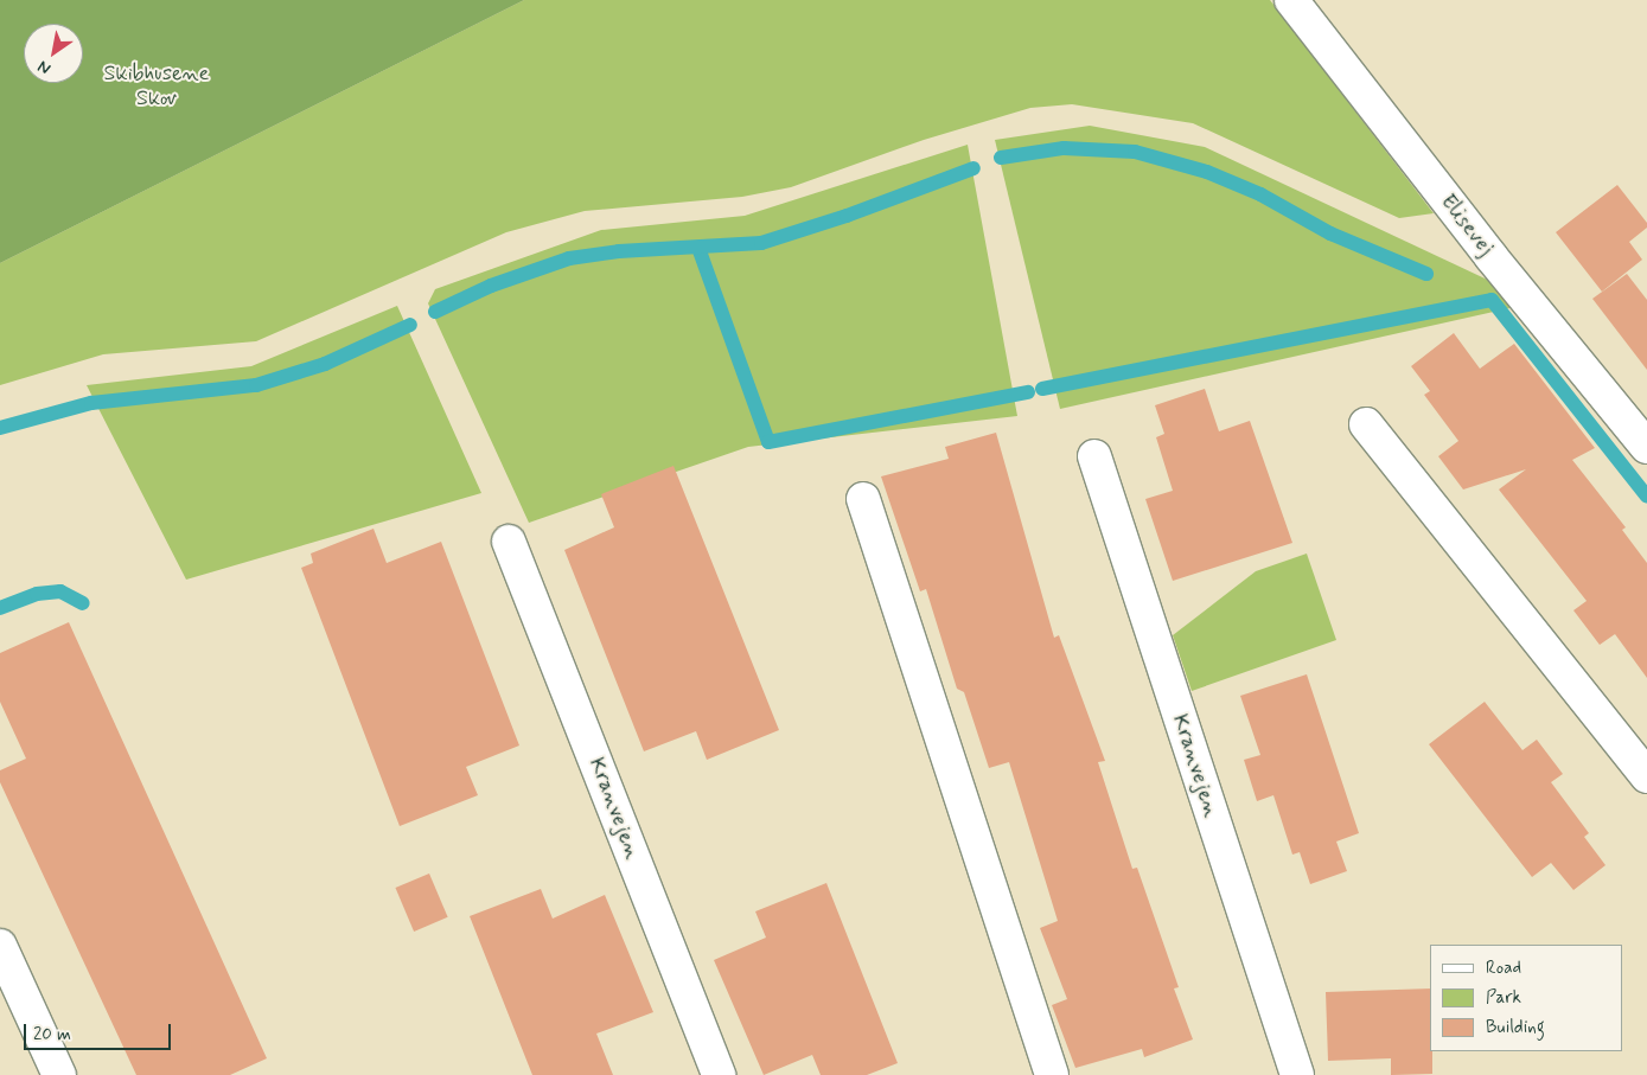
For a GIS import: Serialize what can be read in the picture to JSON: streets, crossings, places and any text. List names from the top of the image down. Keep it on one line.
{"streets":{"street":["Elisevej","Kranvejen"]},"parks":["Skibhusene Skov"],"legend":["Road","Park","Building"],"scale_bar":"20 m","north":"bottom left"}
